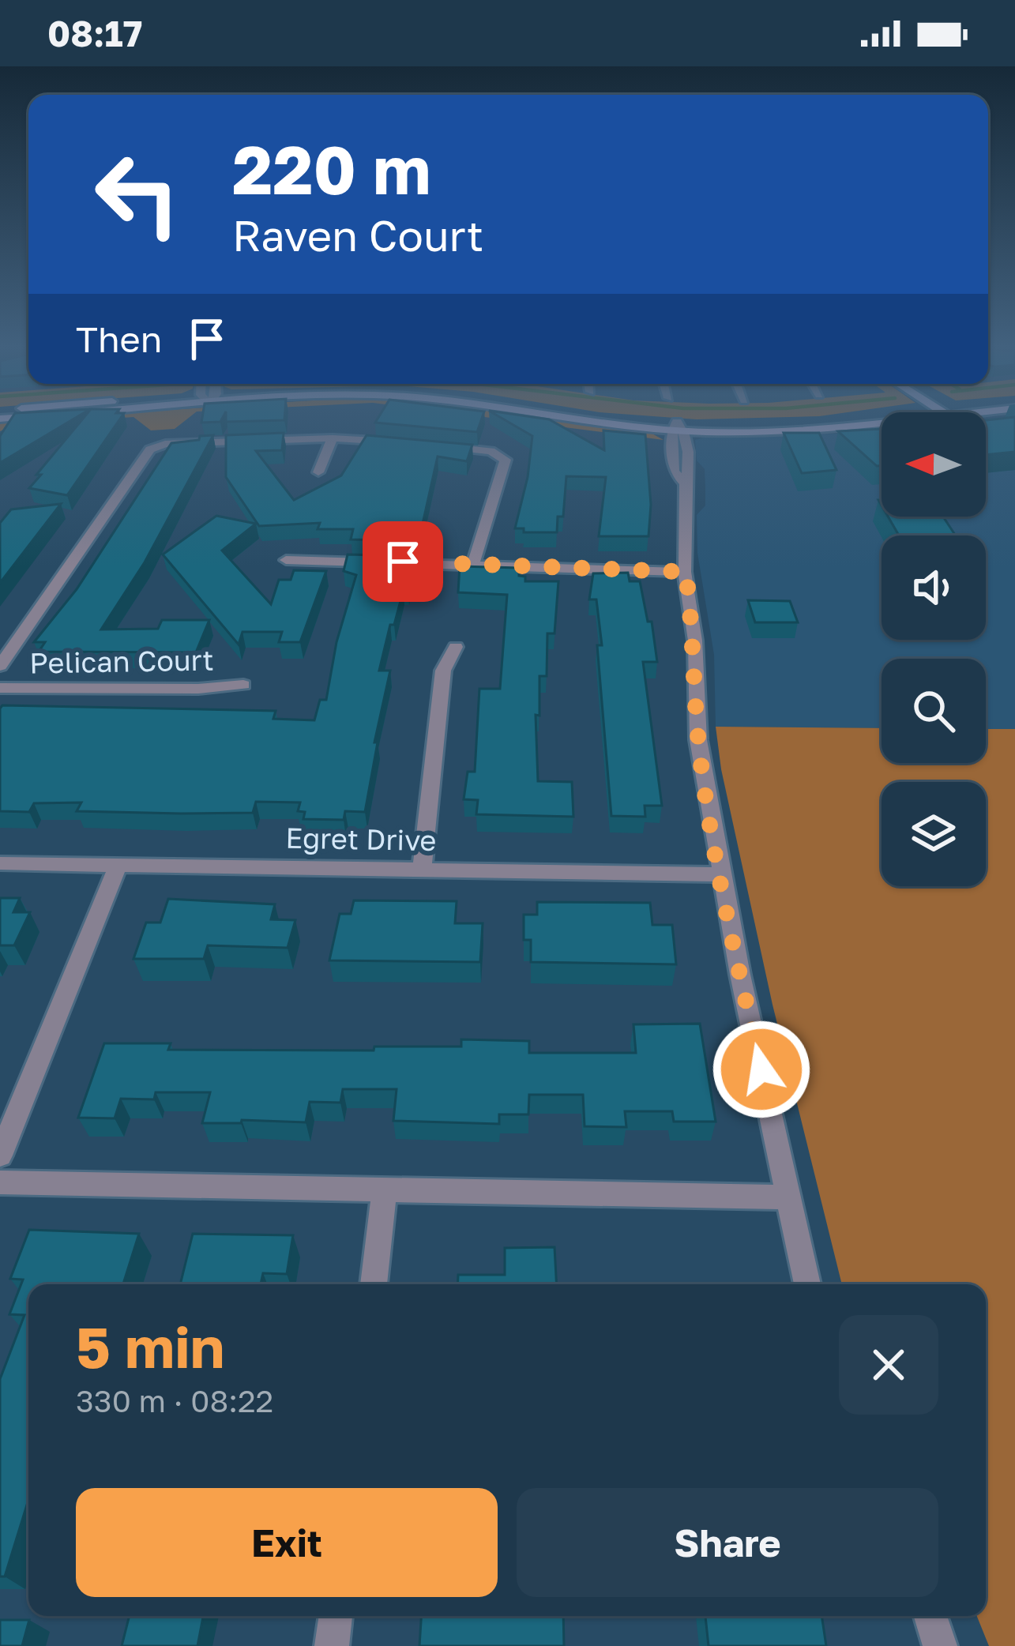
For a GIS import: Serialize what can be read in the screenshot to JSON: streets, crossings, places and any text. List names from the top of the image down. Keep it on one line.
{"streets":{"street":["Pelican Court","Egret Drive"]},"north":"left","page":{"status":"08:17","turn":["220 m","Raven Court"],"then":"Then","heading":["5 min","330 m · 08:22"],"buttons":["Exit","Share"]}}
